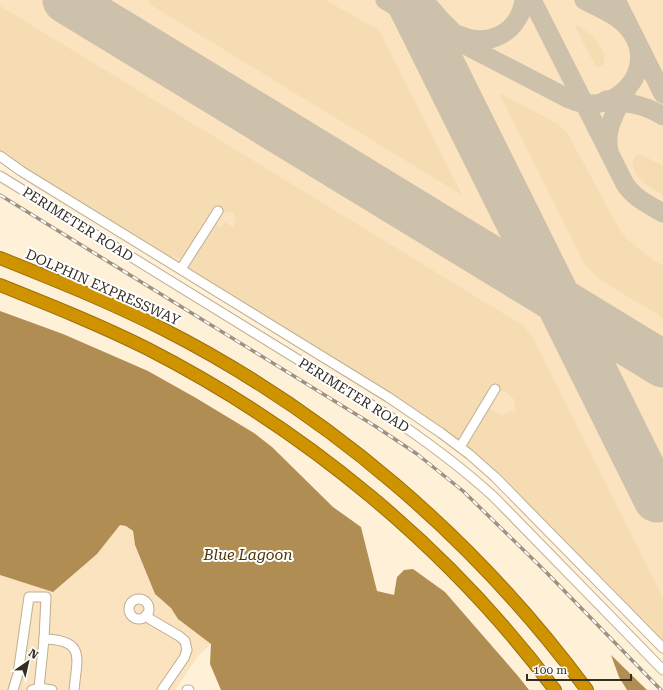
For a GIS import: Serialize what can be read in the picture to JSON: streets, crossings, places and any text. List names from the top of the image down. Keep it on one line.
{"streets":{"highway":["DOLPHIN EXPRESSWAY"],"street":["PERIMETER ROAD"]},"water":["Blue Lagoon"],"scale_bar":"100 m","north":"top right"}
